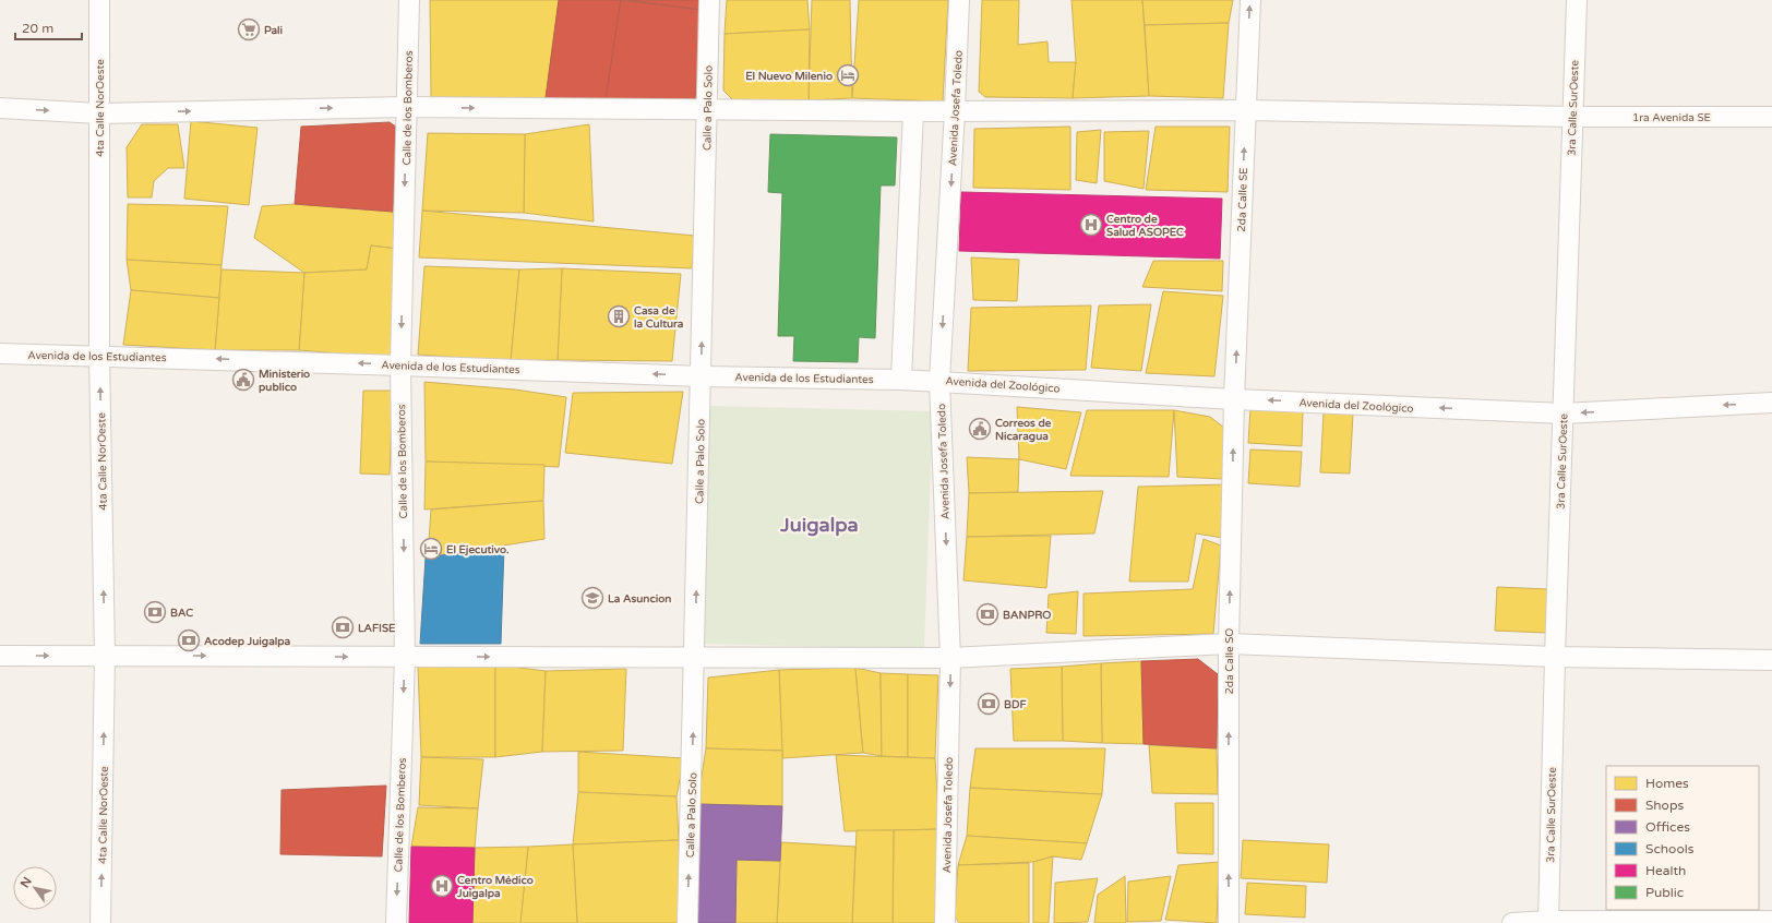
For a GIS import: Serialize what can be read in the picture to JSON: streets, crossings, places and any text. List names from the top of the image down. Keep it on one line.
{"streets":{"street":["4ta Calle NorOeste","Calle de los Bomberos","Calle a Palo Solo","Avenida Josefa Toledo","3ra Calle SurOeste","1ra Avenida SE","2da Calle SE","Avenida de los Estudiantes","Avenida del Zoológico","2da Calle SO"]},"crossings":[["4ta Calle NorOeste","1ra Avenida SE"],["4ta Calle NorOeste","Avenida de los Estudiantes"],["Calle de los Bomberos","1ra Avenida SE"],["Calle de los Bomberos","Avenida de los Estudiantes"],["Calle a Palo Solo","1ra Avenida SE"],["Calle a Palo Solo","Avenida de los Estudiantes"],["Avenida Josefa Toledo","1ra Avenida SE"],["Avenida Josefa Toledo","Avenida de los Estudiantes"],["Avenida Josefa Toledo","Avenida del Zoológico"],["3ra Calle SurOeste","1ra Avenida SE"],["3ra Calle SurOeste","Avenida del Zoológico"],["1ra Avenida SE","2da Calle SE"],["2da Calle SE","Avenida del Zoológico"],["2da Calle SE","2da Calle SO"],["Avenida de los Estudiantes","Avenida del Zoológico"],["Avenida del Zoológico","2da Calle SO"]],"one_way":["4ta Calle NorOeste","Calle de los Bomberos","Calle a Palo Solo","1ra Avenida SE","2da Calle SE","Avenida de los Estudiantes","Avenida del Zoológico","2da Calle SO"],"districts":["Juigalpa"],"places":{"supermarket":["Pali"],"hotel":["El Nuevo Milenio","El Ejecutivo."],"hospital":["Centro de Salud ASOPEC","Centro Médico Juigalpa"],"building":["Casa de la Cultura"],"public building":["Ministerio publico","Correos de Nicaragua"],"school or university":["La Asuncion"],"bank":["BAC","BANPRO","LAFISE","Acodep Juigalpa","BDF"]},"legend":["Homes","Shops","Offices","Schools","Health","Public"],"scale_bar":"20 m","north":"top left"}
